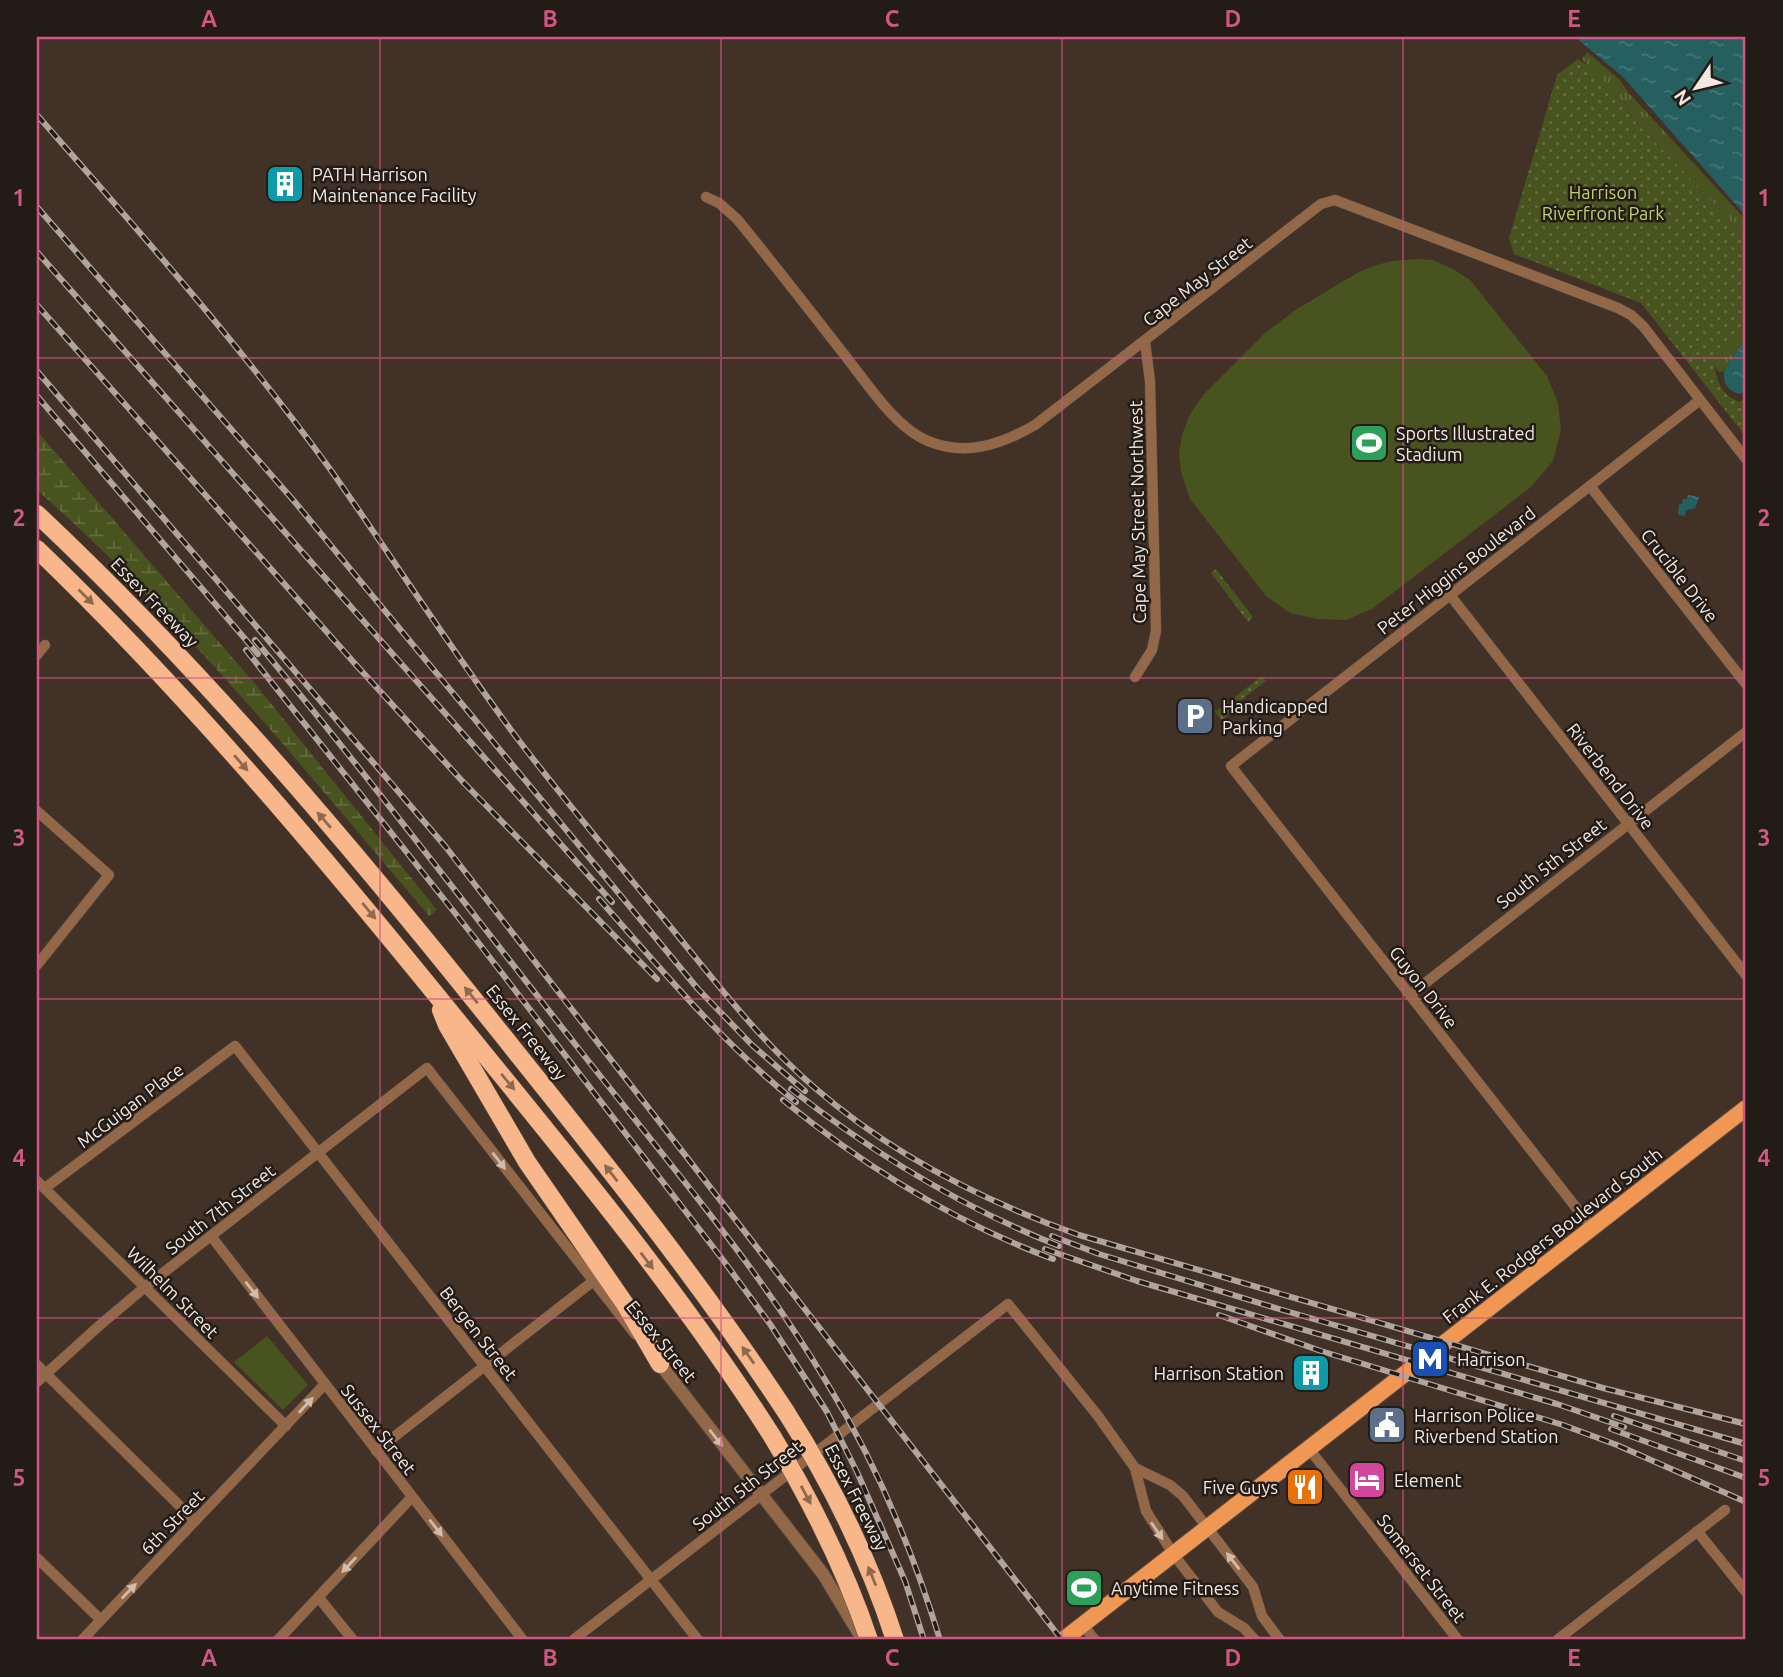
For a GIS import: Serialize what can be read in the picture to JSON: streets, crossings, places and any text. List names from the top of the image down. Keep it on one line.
{"streets":{"highway":["Essex Freeway"],"main road":["Frank E. Rodgers Boulevard South"],"street":["Cape May Street","Cape May Street Northwest","Peter Higgins Boulevard","Crucible Drive","Riverbend Drive","South 5th Street","Guyon Drive","McGuigan Place","South 7th Street","Wilhelm Street","Bergen Street","Essex Street","Sussex Street","6th Street","Somerset Street"]},"crossings":[["Cape May Street","Cape May Street Northwest"],["Cape May Street","Peter Higgins Boulevard"],["Peter Higgins Boulevard","Crucible Drive"],["Peter Higgins Boulevard","Riverbend Drive"],["Peter Higgins Boulevard","Guyon Drive"],["Riverbend Drive","South 5th Street"],["South 5th Street","Guyon Drive"],["South 5th Street","Bergen Street"],["South 5th Street","Essex Street"],["Guyon Drive","Frank E. Rodgers Boulevard South"],["McGuigan Place","Wilhelm Street"],["McGuigan Place","Bergen Street"],["South 7th Street","Wilhelm Street"],["South 7th Street","Bergen Street"],["South 7th Street","Essex Street"],["South 7th Street","Sussex Street"],["Frank E. Rodgers Boulevard South","Somerset Street"],["Wilhelm Street","6th Street"],["Sussex Street","6th Street"]],"one_way":["Essex Street","Sussex Street","6th Street"],"parks":["Harrison Riverfront Park"],"places":{"building":["PATH Harrison Maintenance Facility","Harrison Station"],"sports":["Sports Illustrated Stadium","Anytime Fitness"],"parking":["Handicapped Parking"],"metro station":["Harrison"],"public building":["Harrison Police Riverbend Station"],"hotel":["Element"],"restaurant":["Five Guys"]},"north":"bottom left","grid":{"columns":["A","B","C","D","E"],"rows":["1","2","3","4","5"]}}
